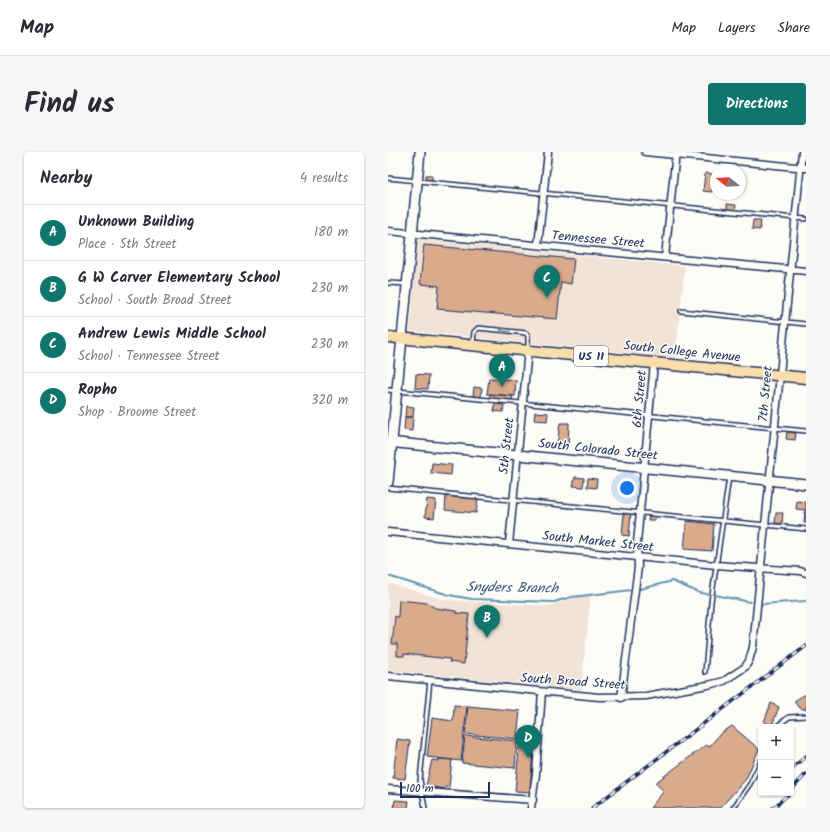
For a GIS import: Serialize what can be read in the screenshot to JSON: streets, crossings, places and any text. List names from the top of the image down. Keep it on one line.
{"streets":{"main road":["South College Avenue","US 11"],"street":["Tennessee Street","7th Street","6th Street","5th Street","South Colorado Street","South Market Street","South Broad Street"]},"crossings":[["Tennessee Street","7th Street"],["South College Avenue","7th Street"],["South College Avenue","6th Street"],["South College Avenue","5th Street"],["7th Street","South Colorado Street"],["7th Street","South Market Street"],["7th Street","South Broad Street"],["6th Street","South Colorado Street"],["6th Street","South Market Street"],["6th Street","South Broad Street"],["5th Street","South Colorado Street"],["5th Street","South Market Street"]],"water":["Snyders Branch"],"scale_bar":"100 m","north":"left","page":{"header":"Map","nav":["Map","Layers","Share"],"title":"Find us","buttons":"Directions","heading":["Nearby","4 results"],"list":[{"mark":"A","name":"Unknown Building","note":"Place · 5th Street","value":"180 m"},{"mark":"B","name":"G W Carver Elementary School","note":"School · South Broad Street","value":"230 m"},{"mark":"C","name":"Andrew Lewis Middle School","note":"School · Tennessee Street","value":"230 m"},{"mark":"D","name":"Ropho","note":"Shop · Broome Street","value":"320 m"}],"pins":["C","A","B","D"],"map_buttons":["+","−"],"scale":"100 m"}}
